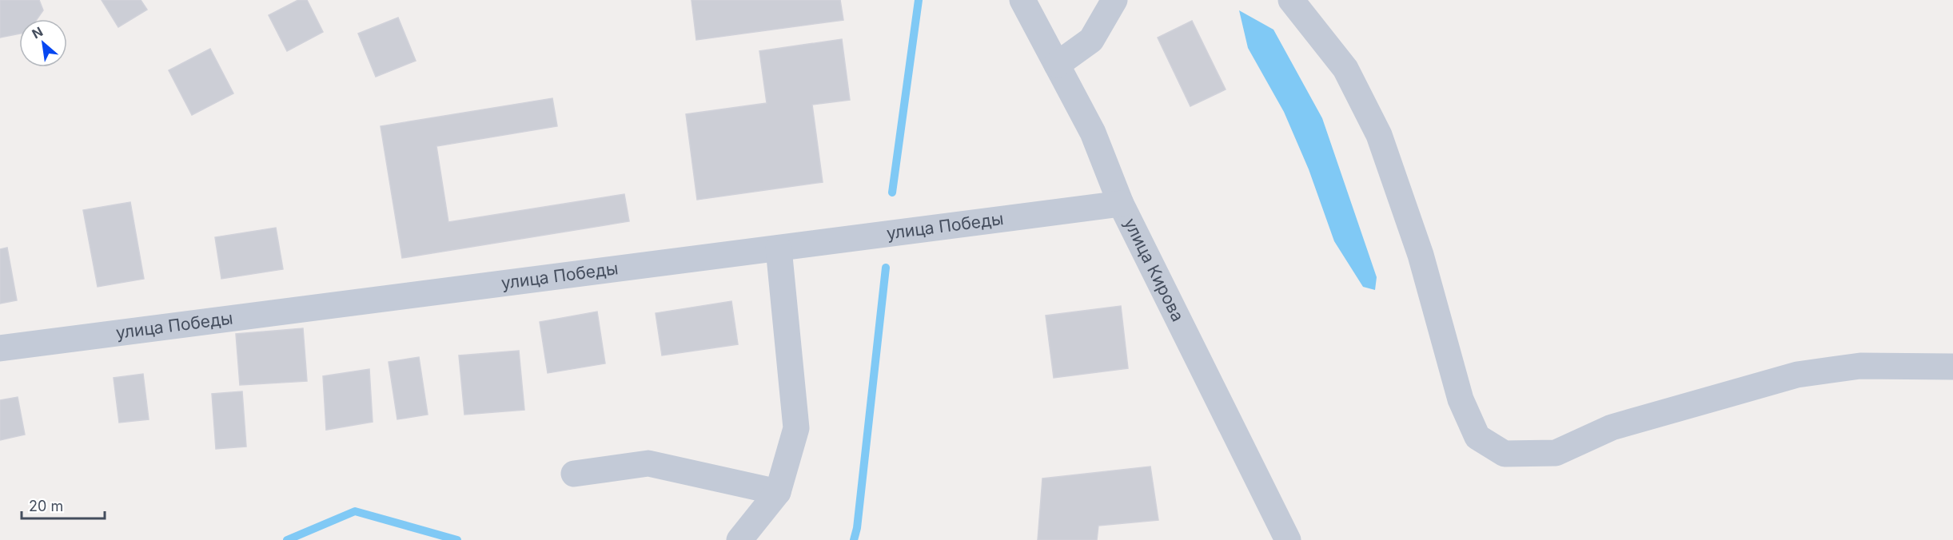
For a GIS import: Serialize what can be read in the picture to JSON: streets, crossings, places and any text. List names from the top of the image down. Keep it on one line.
{"streets":{"street":["улица Победы","улица Кирова"]},"crossings":[["улица Победы","улица Кирова"]],"scale_bar":"20 m","north":"top left"}
